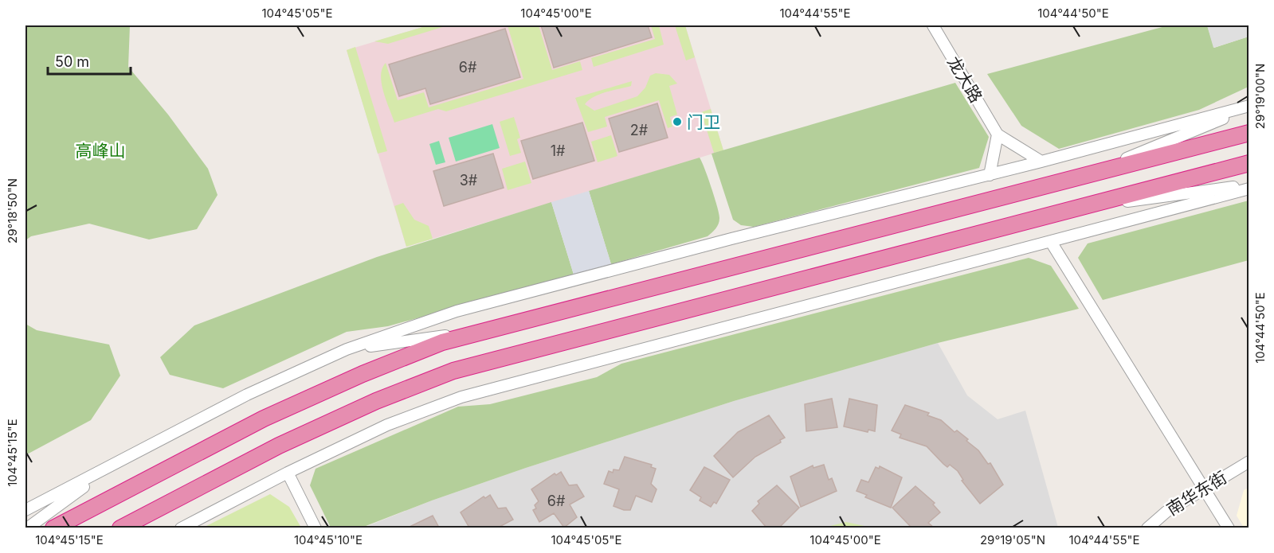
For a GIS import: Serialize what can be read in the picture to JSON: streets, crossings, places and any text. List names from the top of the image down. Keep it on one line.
{"streets":{"street":["龙大路","南华东街"]},"parks":["高峰山"],"places":["门卫"],"house_numbers":["6#","2#","1#","3#","6#"],"scale_bar":"50 m","coordinates":["104°45'05\"E","104°45'00\"E","104°44'55\"E","104°44'50\"E","29°19'00\"N","29°18'50\"N","104°45'15\"E","104°45'10\"E","29°19'05\"N"]}
